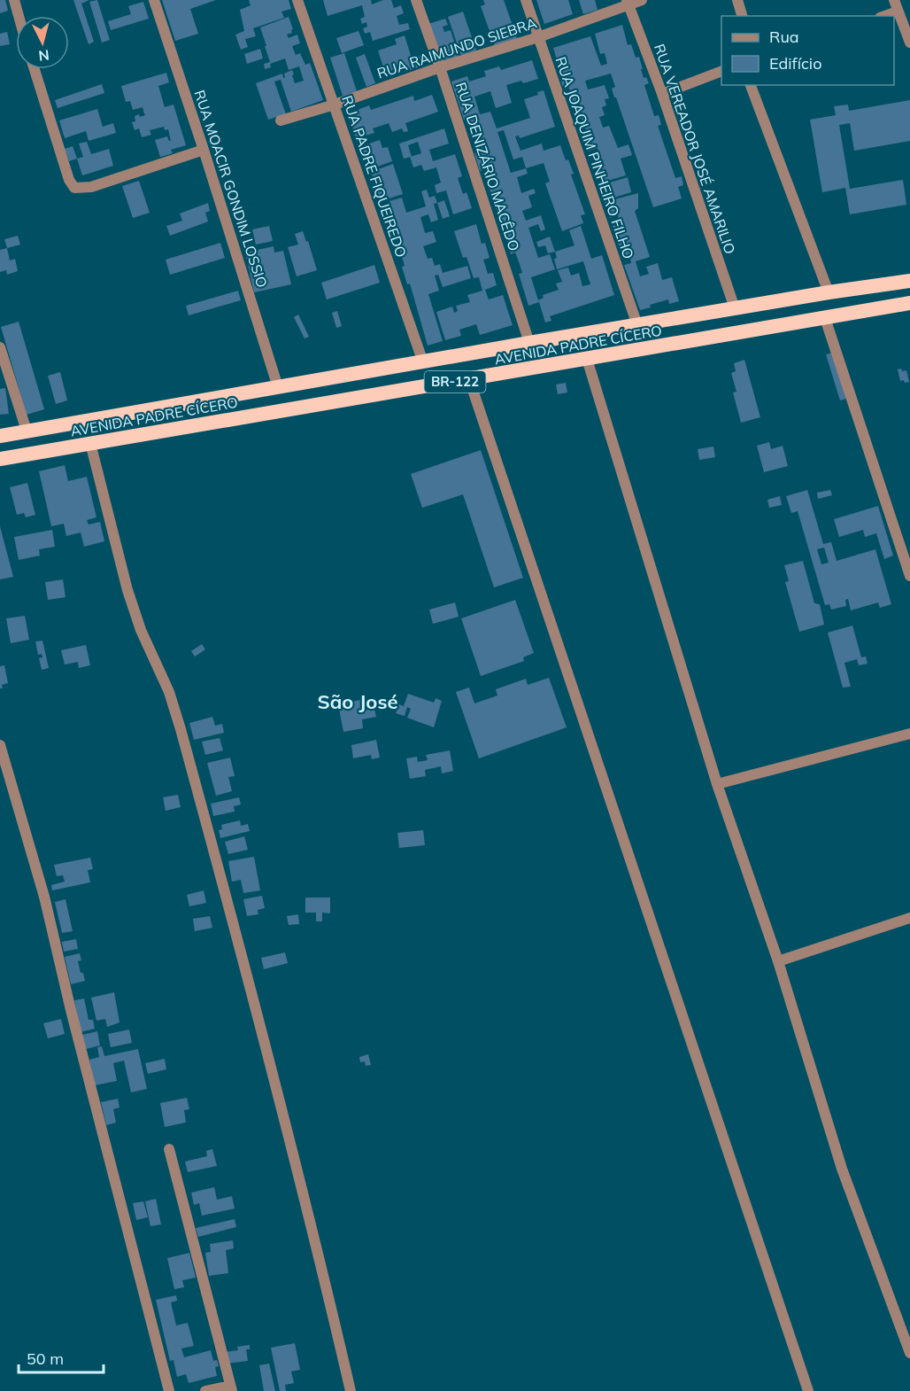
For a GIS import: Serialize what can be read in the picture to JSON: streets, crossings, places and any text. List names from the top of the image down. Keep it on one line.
{"streets":{"highway":["AVENIDA PADRE CÍCERO","BR-122"],"street":["RUA RAIMUNDO SIEBRA","RUA VEREADOR JOSÉ AMARILIO","RUA JOAQUIM PINHEIRO FILHO","RUA DENIZÁRIO MACÊDO","RUA PADRE FIQUEIREDO","RUA MOACIR GONDIM LOSSIO"]},"crossings":[["RUA RAIMUNDO SIEBRA","RUA VEREADOR JOSÉ AMARILIO"],["RUA RAIMUNDO SIEBRA","RUA JOAQUIM PINHEIRO FILHO"],["RUA RAIMUNDO SIEBRA","RUA DENIZÁRIO MACÊDO"],["RUA RAIMUNDO SIEBRA","RUA PADRE FIQUEIREDO"],["RUA VEREADOR JOSÉ AMARILIO","AVENIDA PADRE CÍCERO"],["RUA JOAQUIM PINHEIRO FILHO","AVENIDA PADRE CÍCERO"],["RUA DENIZÁRIO MACÊDO","AVENIDA PADRE CÍCERO"],["RUA PADRE FIQUEIREDO","AVENIDA PADRE CÍCERO"],["RUA MOACIR GONDIM LOSSIO","AVENIDA PADRE CÍCERO"]],"districts":["São José"],"legend":["Rua","Edifício"],"scale_bar":"50 m","north":"bottom"}
